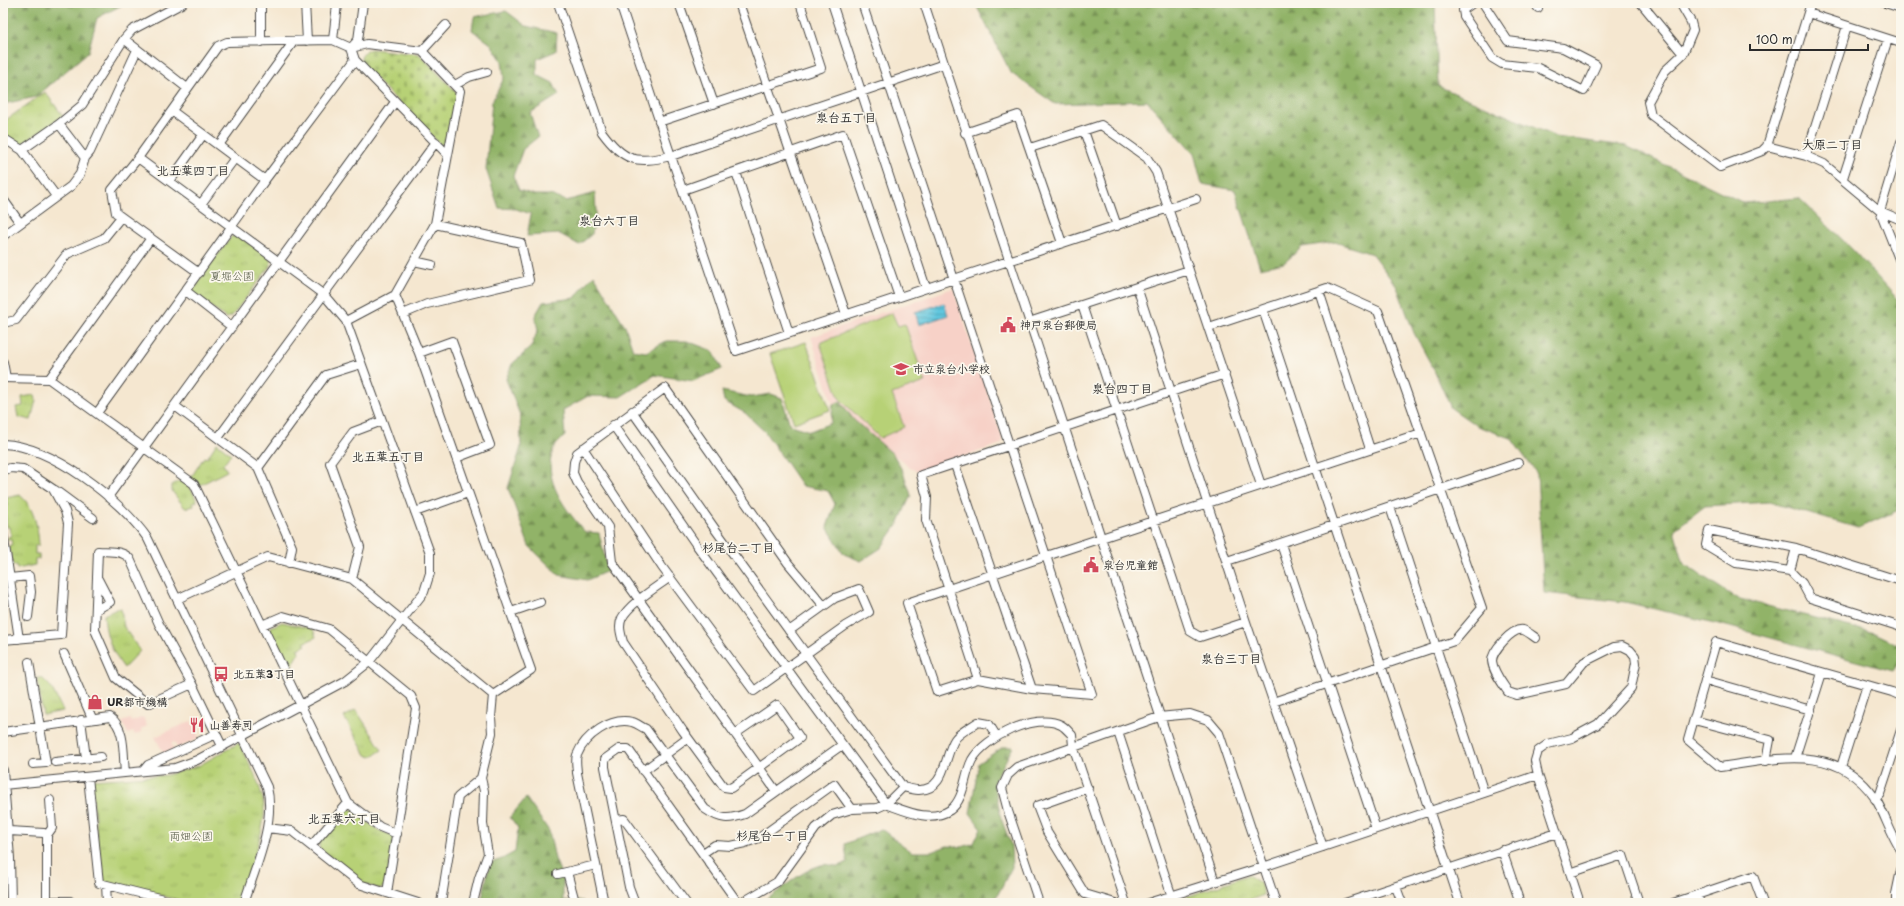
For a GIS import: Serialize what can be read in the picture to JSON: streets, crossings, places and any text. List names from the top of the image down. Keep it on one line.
{"districts":["泉台五丁目","大原二丁目","北五葉四丁目","泉台六丁目","泉台四丁目","北五葉五丁目","杉尾台二丁目","泉台三丁目","北五葉六丁目","杉尾台一丁目"],"parks":["夏堀公園","両畑公園"],"places":{"public building":["神戸泉台郵便局","泉台児童館"],"school or university":["市立泉台小学校"],"bus stop":["北五葉3丁目"],"shop":["UR都市機構"],"restaurant":["山善寿司"]},"scale_bar":"100 m"}
